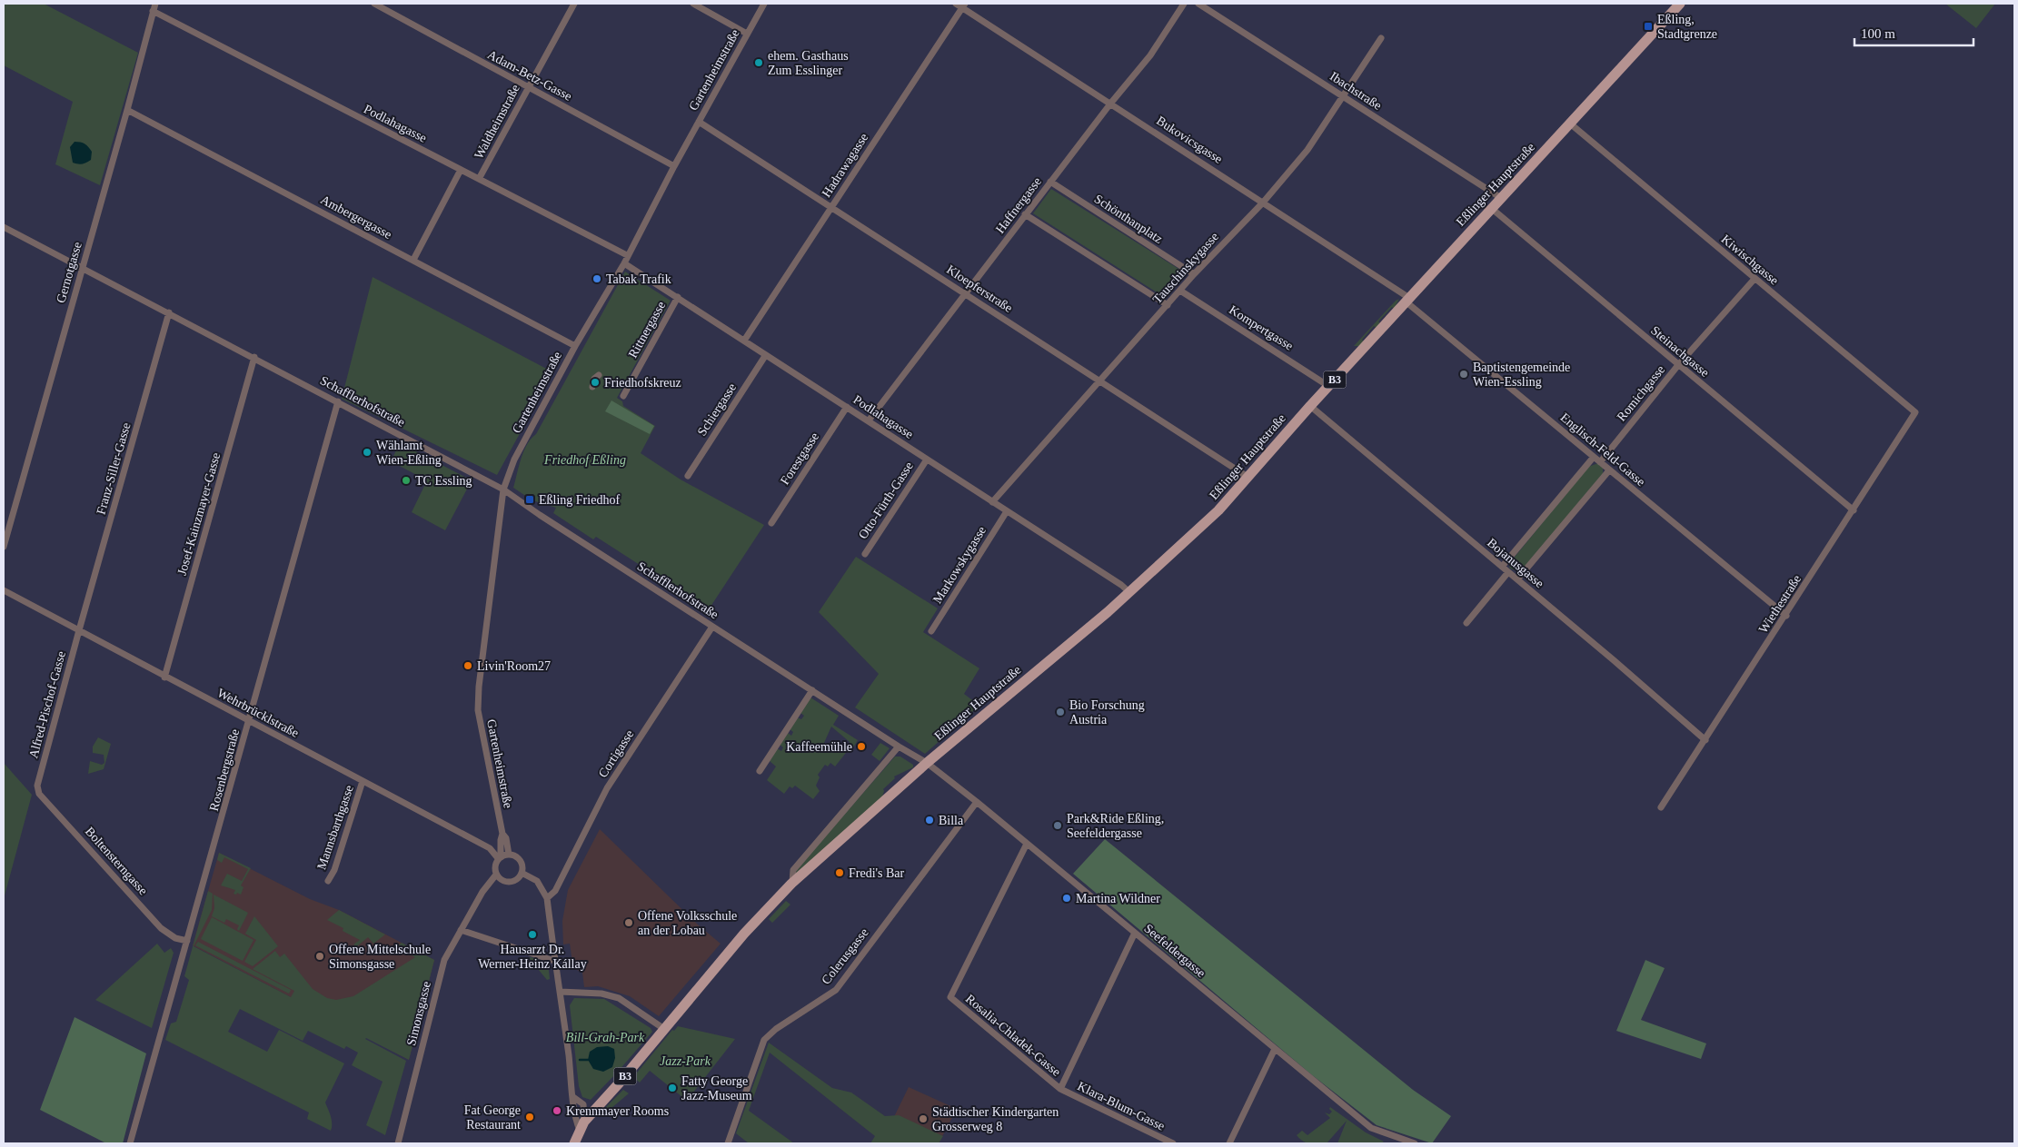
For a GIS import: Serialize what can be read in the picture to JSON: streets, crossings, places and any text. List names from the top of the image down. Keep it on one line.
{"streets":{"main road":["Eßlinger Hauptstraße","B3"],"street":["Gartenheimstraße","Adam-Betz-Gasse","Ibachstraße","Waldheimstraße","Podlahagasse","Bukovicsgasse","Hadrawagasse","Haffnergasse","Ambergergasse","Schönthanplatz","Kiwischgasse","Tauschinskygasse","Gernotgasse","Kloepferstraße","Kompertgasse","Rittnergasse","Steinachgasse","Romichgasse","Schafflerhofstraße","Schiergasse","Englisch-Feld-Gasse","Forestgasse","Franz-Siller-Gasse","Otto-Fürth-Gasse","Josef-Kainzmayer-Gasse","Bojanusgasse","Markowskygasse","Wiethestraße","Alfred-Pischof-Gasse","Wehrbrücklstraße","Cortigasse","Rosenbergstraße","Mannsbarthgasse","Boltensterngasse","Seefeldergasse","Colerusgasse","Simonsgasse","Rosalia-Chladek-Gasse","Klara-Blum-Gasse"]},"crossings":[["Gartenheimstraße","Adam-Betz-Gasse"],["Gartenheimstraße","Podlahagasse"],["Gartenheimstraße","Ambergergasse"],["Gartenheimstraße","Kloepferstraße"],["Gartenheimstraße","Schafflerhofstraße"],["Gartenheimstraße","Wehrbrücklstraße"],["Gartenheimstraße","Simonsgasse"],["Adam-Betz-Gasse","Waldheimstraße"],["Ibachstraße","Eßlinger Hauptstraße"],["Ibachstraße","Tauschinskygasse"],["Waldheimstraße","Podlahagasse"],["Podlahagasse","Hadrawagasse"],["Podlahagasse","Eßlinger Hauptstraße"],["Podlahagasse","Haffnergasse"],["Podlahagasse","Tauschinskygasse"],["Podlahagasse","Gernotgasse"],["Podlahagasse","Rittnergasse"],["Podlahagasse","Schiergasse"],["Podlahagasse","Forestgasse"],["Podlahagasse","Otto-Fürth-Gasse"],["Podlahagasse","Markowskygasse"],["Bukovicsgasse","Hadrawagasse"],["Bukovicsgasse","Eßlinger Hauptstraße"],["Bukovicsgasse","Haffnergasse"],["Bukovicsgasse","Tauschinskygasse"],["Bukovicsgasse","Englisch-Feld-Gasse"],["Hadrawagasse","Kloepferstraße"],["Eßlinger Hauptstraße","Kiwischgasse"],["Eßlinger Hauptstraße","Kloepferstraße"],["Eßlinger Hauptstraße","Kompertgasse"],["Eßlinger Hauptstraße","Steinachgasse"],["Eßlinger Hauptstraße","Schafflerhofstraße"],["Eßlinger Hauptstraße","Englisch-Feld-Gasse"],["Eßlinger Hauptstraße","Bojanusgasse"],["Eßlinger Hauptstraße","Seefeldergasse"],["Haffnergasse","Schönthanplatz"],["Haffnergasse","Kloepferstraße"],["Ambergergasse","Gernotgasse"],["Schönthanplatz","Tauschinskygasse"],["Kiwischgasse","Romichgasse"],["Kiwischgasse","Wiethestraße"],["Tauschinskygasse","Kloepferstraße"],["Tauschinskygasse","Kompertgasse"],["Gernotgasse","Schafflerhofstraße"],["Steinachgasse","Romichgasse"],["Steinachgasse","Wiethestraße"],["Romichgasse","Englisch-Feld-Gasse"],["Schafflerhofstraße","Franz-Siller-Gasse"],["Schafflerhofstraße","Josef-Kainzmayer-Gasse"],["Schafflerhofstraße","Cortigasse"],["Schafflerhofstraße","Rosenbergstraße"],["Schafflerhofstraße","Seefeldergasse"],["Englisch-Feld-Gasse","Wiethestraße"],["Franz-Siller-Gasse","Alfred-Pischof-Gasse"],["Franz-Siller-Gasse","Wehrbrücklstraße"],["Josef-Kainzmayer-Gasse","Wehrbrücklstraße"],["Bojanusgasse","Wiethestraße"],["Alfred-Pischof-Gasse","Wehrbrücklstraße"],["Alfred-Pischof-Gasse","Boltensterngasse"],["Wehrbrücklstraße","Rosenbergstraße"],["Wehrbrücklstraße","Mannsbarthgasse"],["Wehrbrücklstraße","Simonsgasse"],["Rosenbergstraße","Boltensterngasse"],["Seefeldergasse","Colerusgasse"],["Seefeldergasse","Rosalia-Chladek-Gasse"],["Rosalia-Chladek-Gasse","Klara-Blum-Gasse"]],"parks":["Friedhof Eßling","Bill-Grah-Park","Jazz-Park"],"places":{"transit":["Eßling, Stadtgrenze","Eßling Friedhof"],"other":["ehem. Gasthaus Zum Esslinger","Tabak Trafik","Baptistengemeinde Wien-Essling","Friedhofskreuz","Wählamt Wien-Eßling","TC Essling","Livin'Room27","Bio Forschung Austria","Kaffeemühle","Billa","Park&Ride Eßling, Seefeldergasse","Fredi's Bar","Martina Wildner","Offene Volksschule an der Lobau","Hausarzt Dr. Werner-Heinz Kállay","Offene Mittelschule Simonsgasse","Fatty George Jazz-Museum","Krennmayer Rooms","Fat George Restaurant","Städtischer Kindergarten Grosserweg 8"]},"scale_bar":"100 m"}
